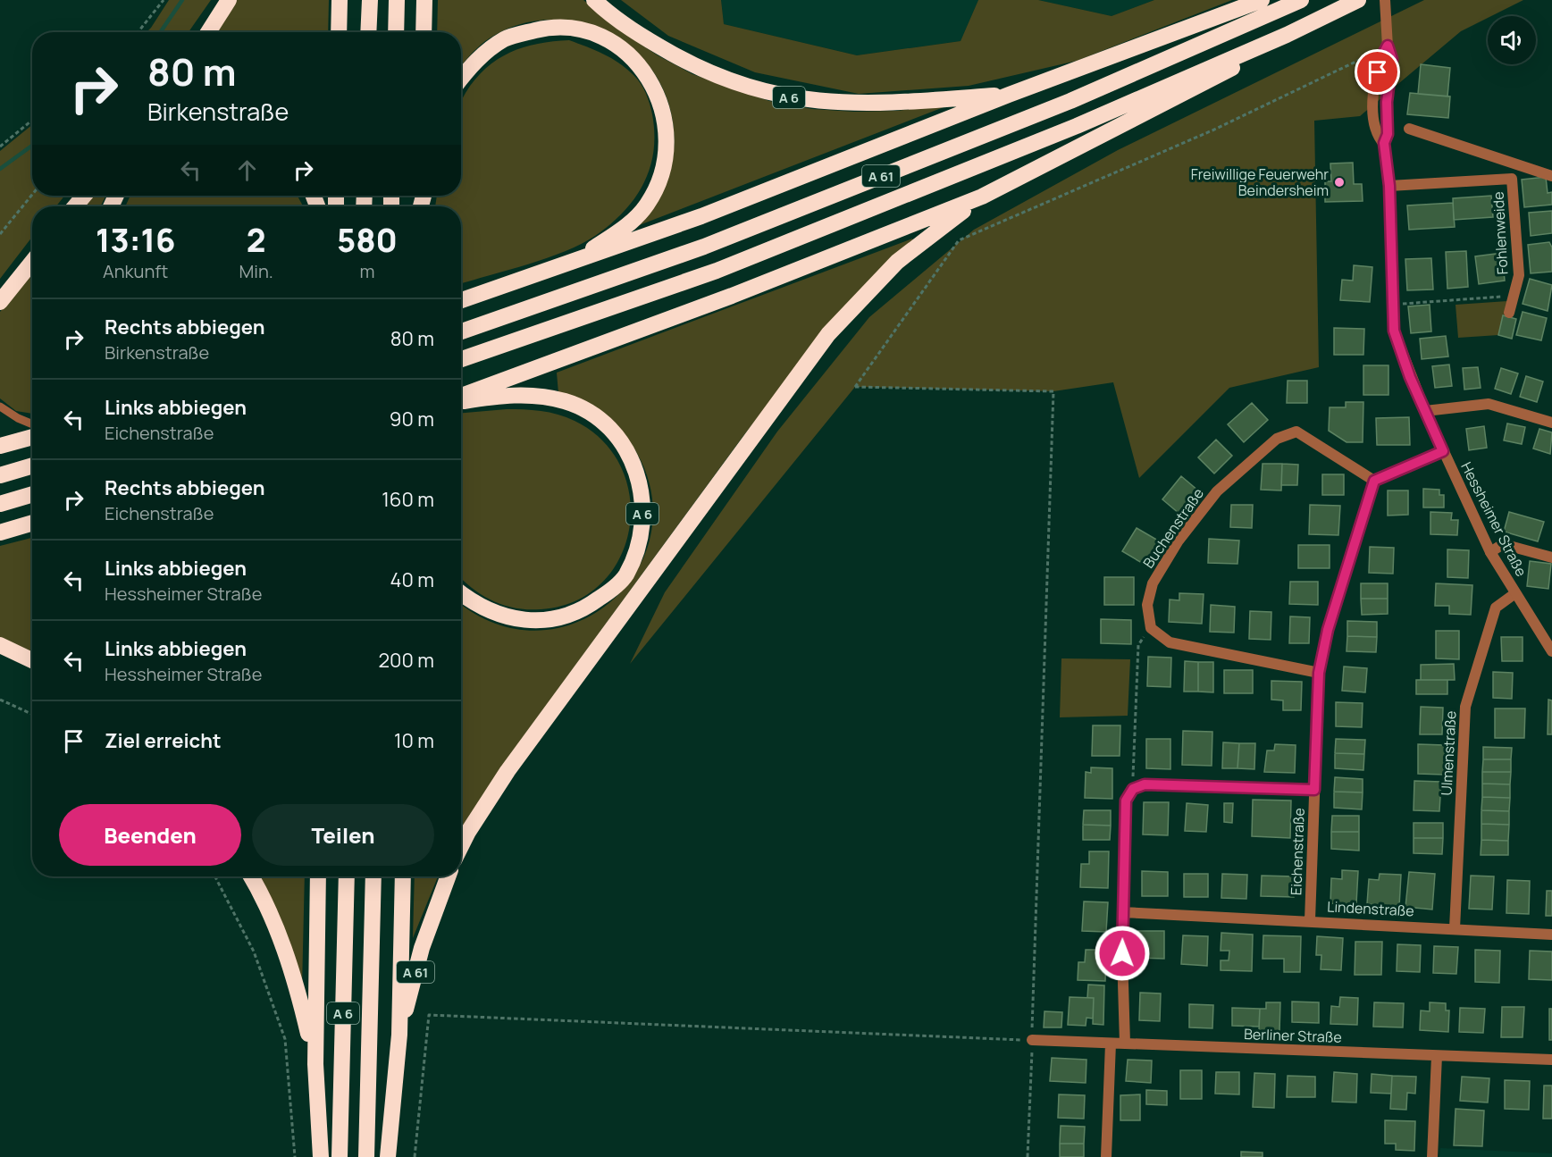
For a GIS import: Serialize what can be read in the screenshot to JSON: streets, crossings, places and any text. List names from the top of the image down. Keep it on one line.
{"streets":{"highway":["A 6","A 61"],"street":["Fohlenweide","Hessheimer Straße","Buchenstraße","Ulmenstraße","Eichenstraße","Lindenstraße","Berliner Straße"]},"crossings":[["Fohlenweide","Hessheimer Straße"],["Hessheimer Straße","Ulmenstraße"],["Buchenstraße","Eichenstraße"],["Ulmenstraße","Lindenstraße"],["Eichenstraße","Lindenstraße"]],"places":["Freiwillige Feuerwehr Beindersheim"],"page":{"turn":["80 m","Birkenstraße"],"eta":["13:16","Ankunft","2","Min.","580","m"],"list":[{"name":"Rechts abbiegen","note":"Birkenstraße","value":"80 m"},{"name":"Links abbiegen","note":"Eichenstraße","value":"90 m"},{"name":"Rechts abbiegen","note":"Eichenstraße","value":"160 m"},{"name":"Links abbiegen","note":"Hessheimer Straße","value":"40 m"},{"name":"Links abbiegen","note":"Hessheimer Straße","value":"200 m"},{"name":"Ziel erreicht","value":"10 m"}],"buttons":["Beenden","Teilen"]}}
